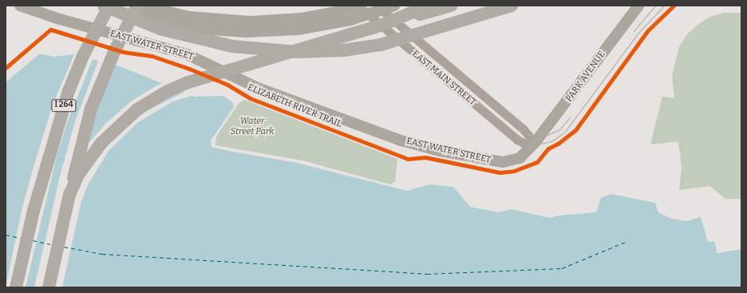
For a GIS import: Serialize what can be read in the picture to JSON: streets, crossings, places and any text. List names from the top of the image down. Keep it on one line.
{"streets":{"highway":["I 264"],"main road":["EAST WATER STREET","PARK AVENUE"],"street":["EAST MAIN STREET"],"cycle path":["ELIZABETH RIVER TRAIL"]},"crossings":[["EAST WATER STREET","PARK AVENUE"],["EAST WATER STREET","EAST MAIN STREET"],["PARK AVENUE","EAST MAIN STREET"]],"parks":["Water Street Park"]}
